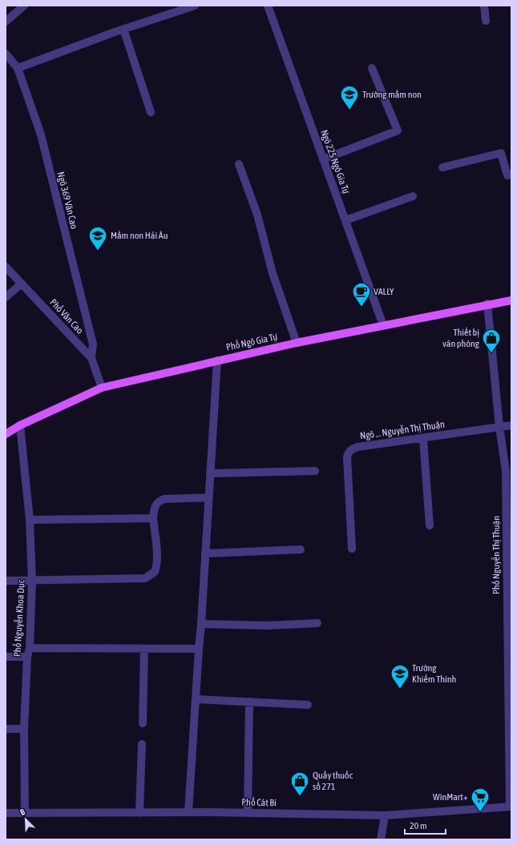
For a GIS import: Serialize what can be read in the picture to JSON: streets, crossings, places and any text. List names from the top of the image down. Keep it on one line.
{"streets":{"main road":["Phố Ngô Gia Tự"],"street":["Ngõ 225 Ngô Gia Tự","Ngõ 369 Văn Cao","Phố Văn Cao","Ngõ ... Nguyễn Thị Thuận","Phố Nguyễn Thị Thuận","Phố Nguyễn Khoa Dục","Phố Cát Bi"]},"crossings":[["Ngõ 225 Ngô Gia Tự","Phố Ngô Gia Tự"],["Ngõ 369 Văn Cao","Phố Văn Cao"],["Phố Văn Cao","Phố Ngô Gia Tự"],["Phố Ngô Gia Tự","Phố Nguyễn Thị Thuận"],["Phố Ngô Gia Tự","Phố Nguyễn Khoa Dục"],["Ngõ ... Nguyễn Thị Thuận","Phố Nguyễn Thị Thuận"],["Phố Nguyễn Thị Thuận","Phố Cát Bi"],["Phố Nguyễn Khoa Dục","Phố Cát Bi"]],"places":{"school or university":["Trường mầm non","Mầm non Hải Âu","Trường Khiếm Thính"],"cafe":["VALLY"],"shop":["Thiết bị văn phòng","Quầy thuốc số 271"],"supermarket":["WinMart+"]},"scale_bar":"20 m","north":"top left"}
